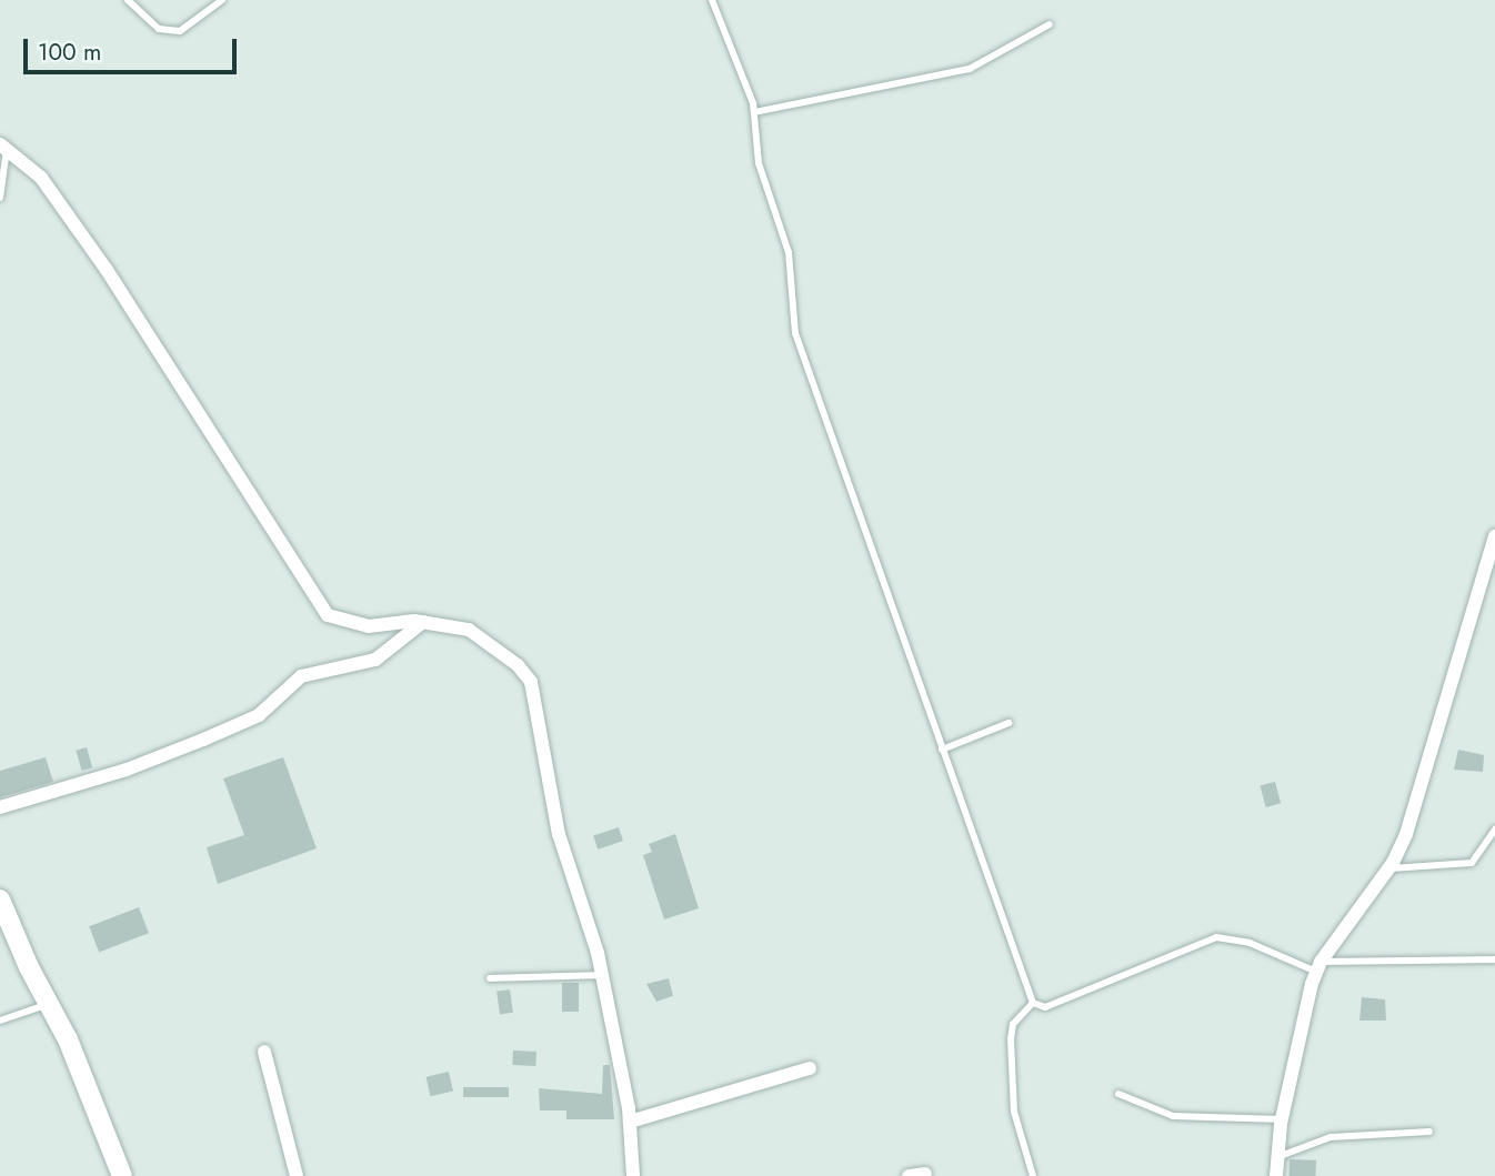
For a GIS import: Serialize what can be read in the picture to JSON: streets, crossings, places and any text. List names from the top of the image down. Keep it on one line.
{"scale_bar":"100 m"}
